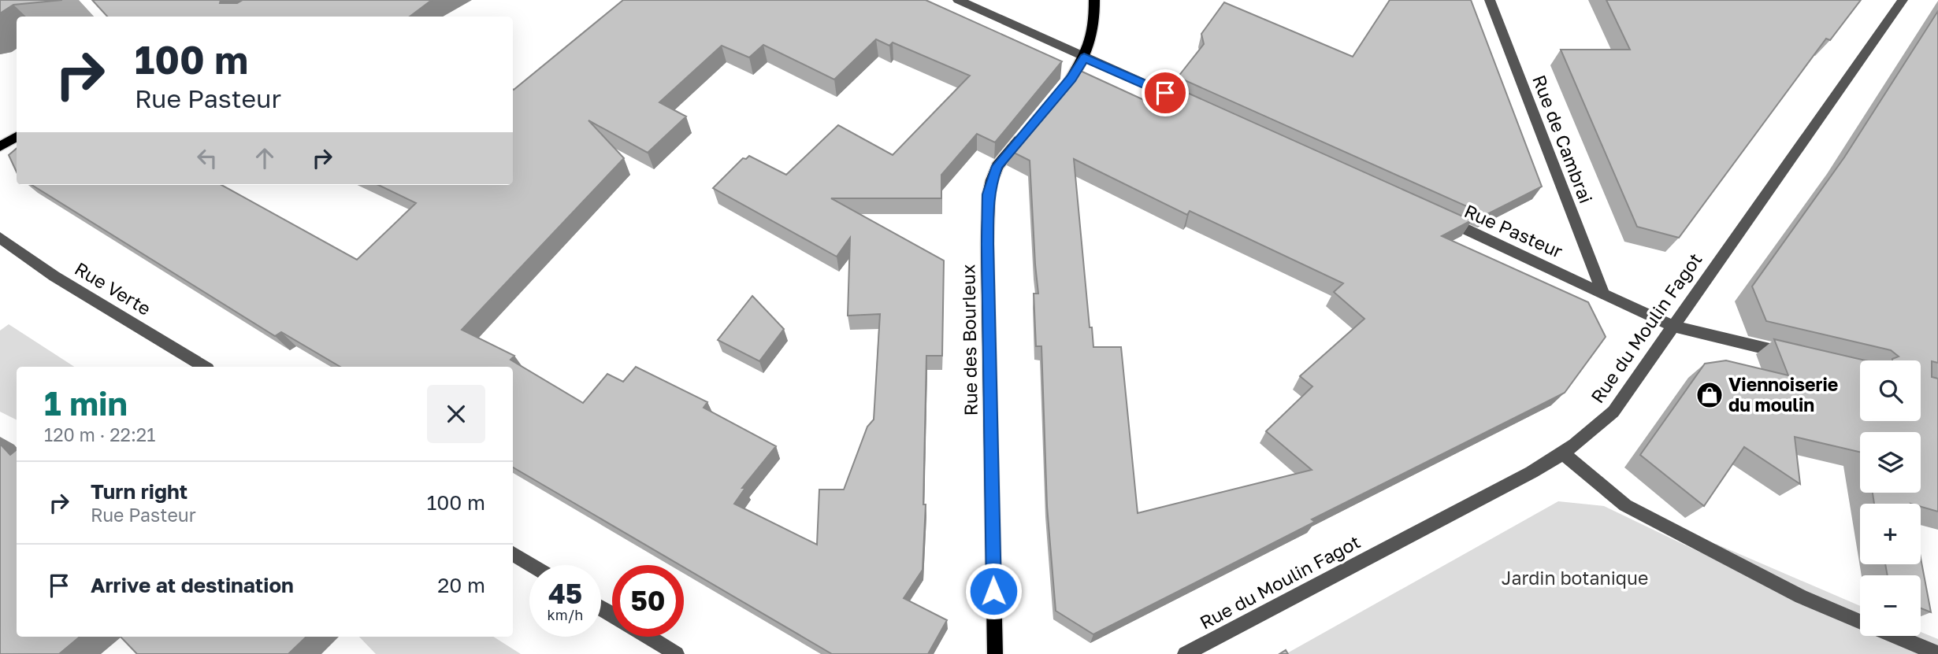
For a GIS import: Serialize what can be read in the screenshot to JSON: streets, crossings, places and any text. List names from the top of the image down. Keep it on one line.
{"streets":{"main road":["Rue des Bourleux"],"street":["Rue de Cambrai","Rue Pasteur","Rue Verte","Rue du Moulin Fagot"]},"crossings":[["Rue de Cambrai","Rue Pasteur"],["Rue Pasteur","Rue du Moulin Fagot"]],"parks":["Jardin botanique"],"places":{"shop":["Viennoiserie du moulin"]},"page":{"turn":["100 m","Rue Pasteur"],"map_buttons":["+","−"],"heading":["1 min","120 m · 22:21"],"list":[{"name":"Turn right","note":"Rue Pasteur","value":"100 m"},{"name":"Arrive at destination","value":"20 m"}],"speed":"45 km/h","limit":"50"}}
